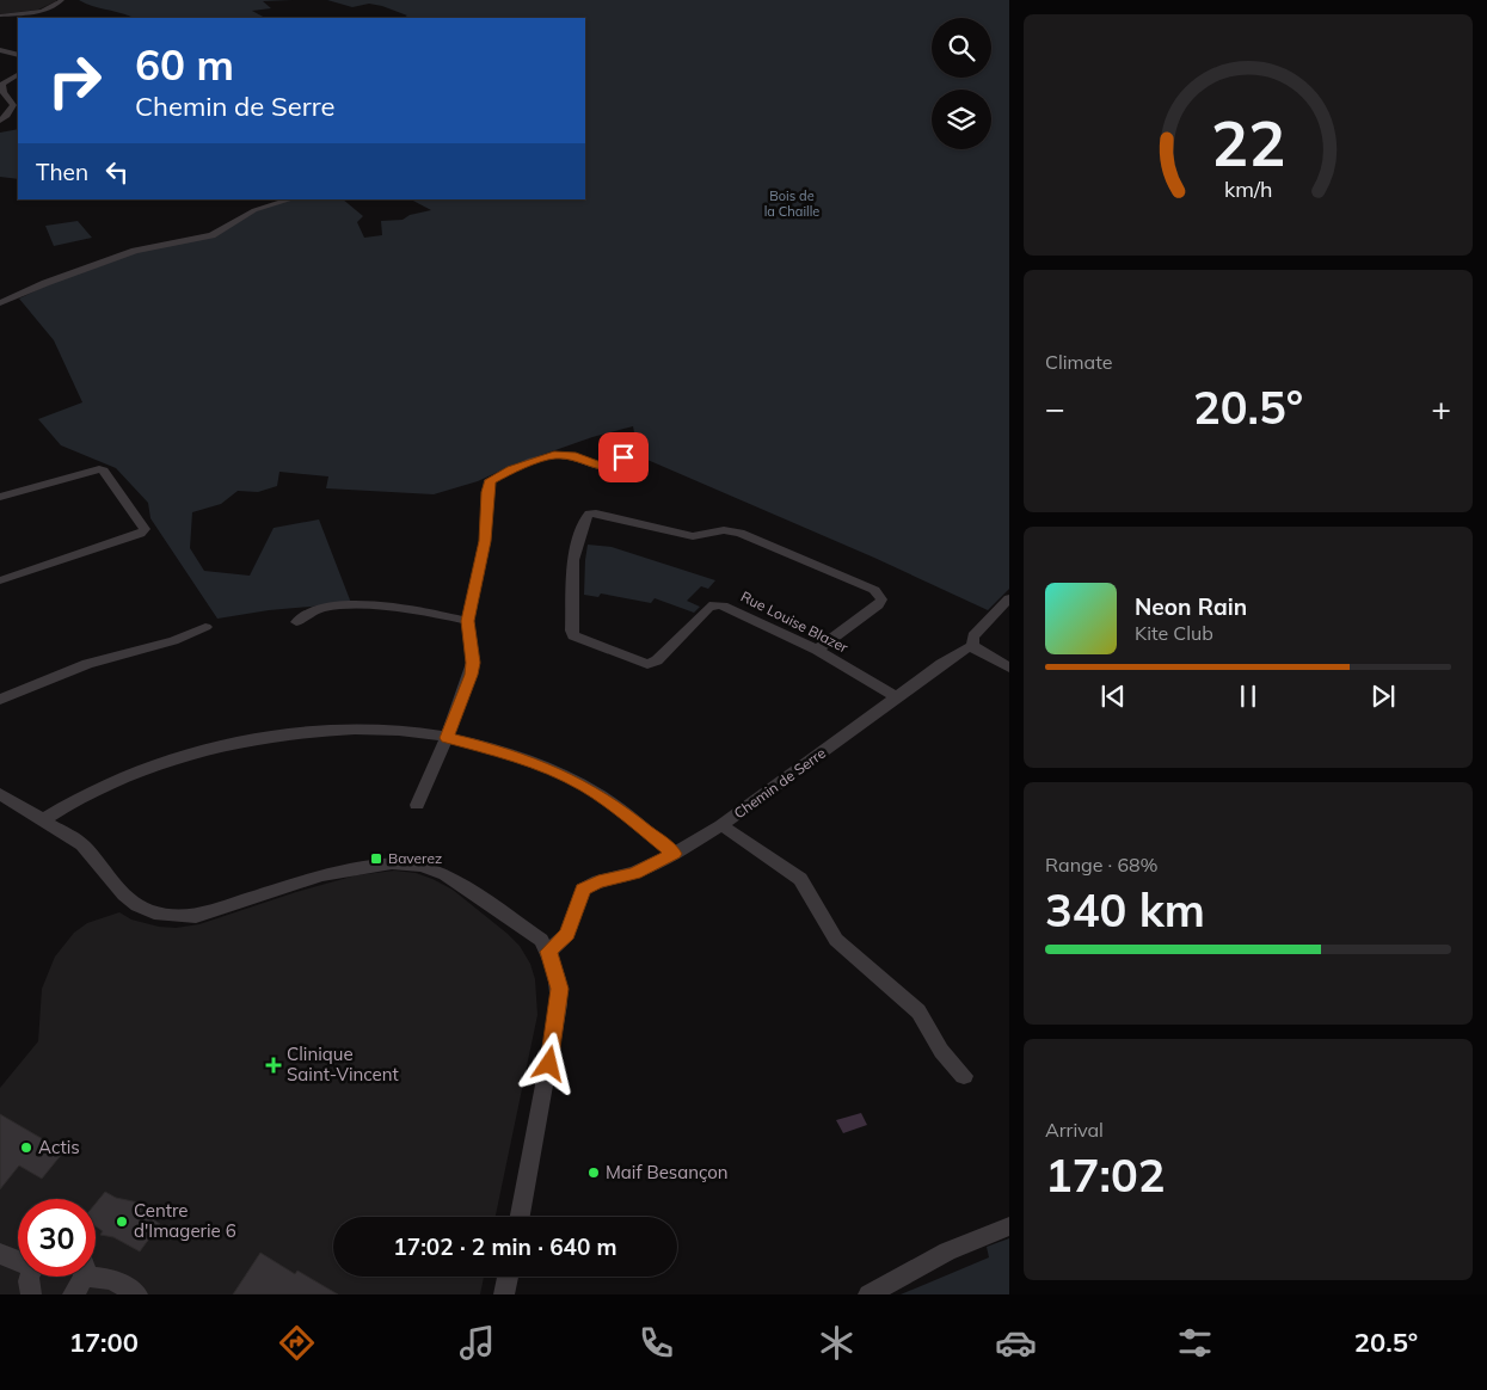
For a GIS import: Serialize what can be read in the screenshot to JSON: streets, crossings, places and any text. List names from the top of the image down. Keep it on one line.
{"streets":{"street":["Rue Louise Blazer","Chemin de Serre"]},"crossings":[["Rue Louise Blazer","Chemin de Serre"]],"parks":["Bois de la Chaille"],"places":{"transit":["Baverez"],"health":["Clinique Saint-Vincent"],"other":["Actis","Maif Besançon","Centre d'Imagerie 6"]},"page":{"turn":["60 m","Chemin de Serre"],"then":"Then","tile":["Climate",["Range · 68%","340 km"],["Arrival","17:02"]],"heat":["−","20.5°","+"],"song":["Neon Rain","Kite Club"],"limit":"30","trip":"17:02 · 2 min · 640 m","tabs":["17:00","20.5°"],"gauge":["22","km/h"]}}
